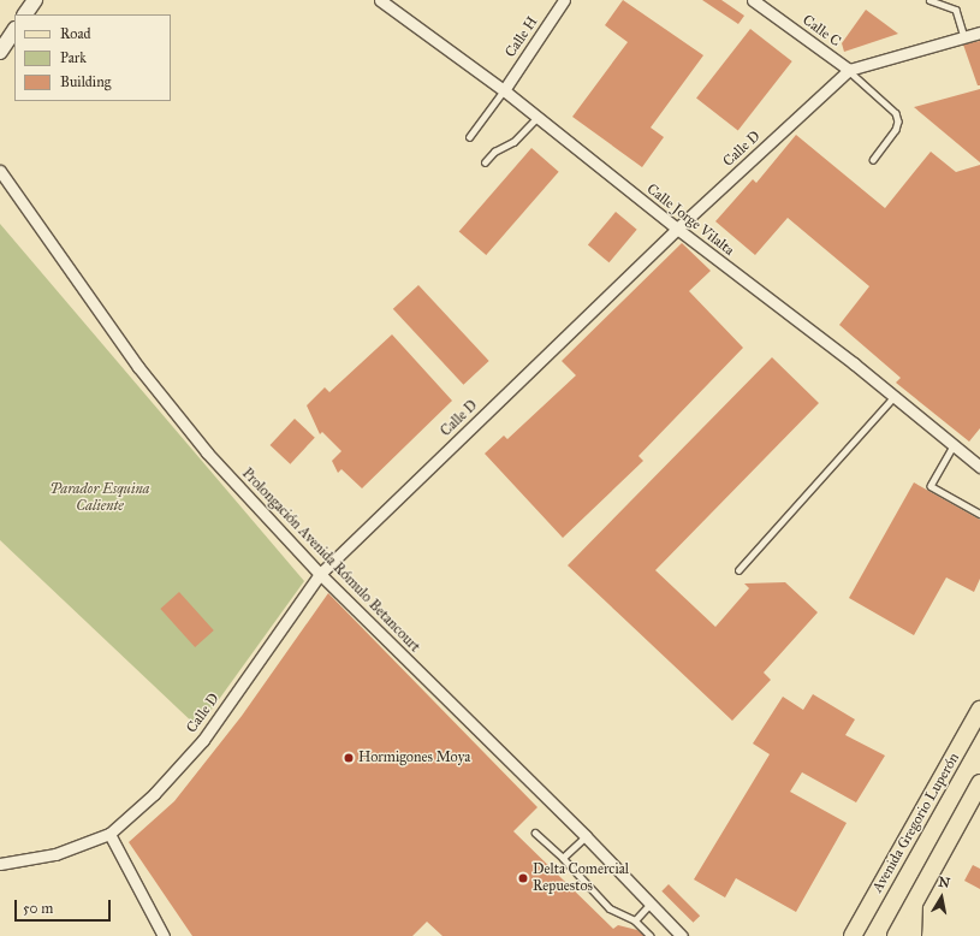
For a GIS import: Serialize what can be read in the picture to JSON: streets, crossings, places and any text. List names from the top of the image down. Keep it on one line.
{"streets":{"main road":["Avenida Gregorio Luperón"],"street":["Calle C","Calle H","Calle D","Calle Jorge Vilalta","Prolongación Avenida Rómulo Betancourt"]},"crossings":[["Calle C","Calle D"],["Calle H","Calle Jorge Vilalta"],["Calle D","Calle Jorge Vilalta"],["Calle D","Prolongación Avenida Rómulo Betancourt"]],"parks":["Parador Esquina Caliente"],"places":["Hormigones Moya","Delta Comercial Repuestos"],"legend":["Road","Park","Building"],"scale_bar":"50 m","north":"top"}
